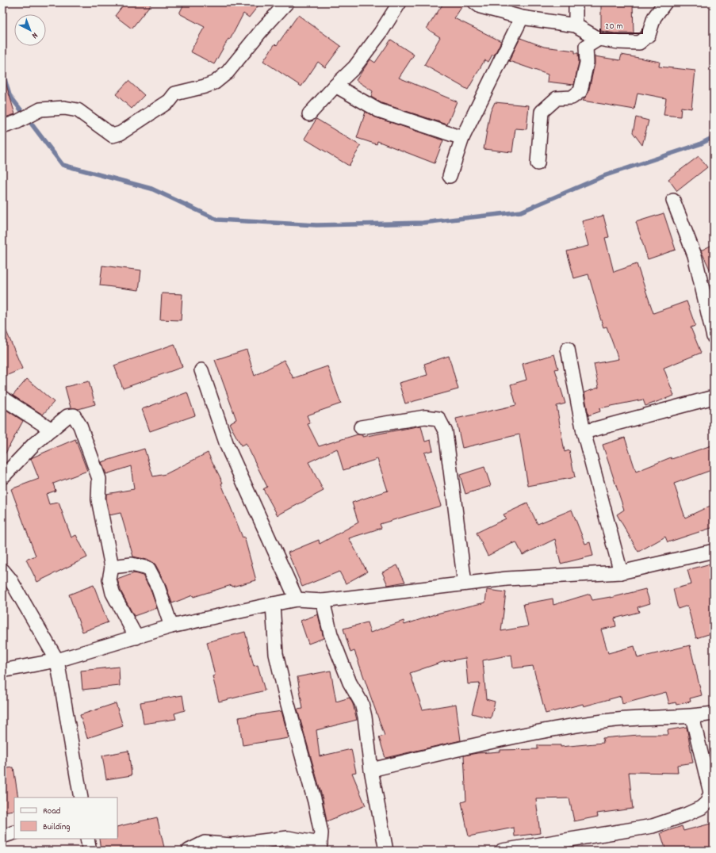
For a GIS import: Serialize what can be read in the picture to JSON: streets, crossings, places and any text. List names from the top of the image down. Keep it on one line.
{"legend":["Road","Building"],"scale_bar":"20 m","north":"bottom right"}
